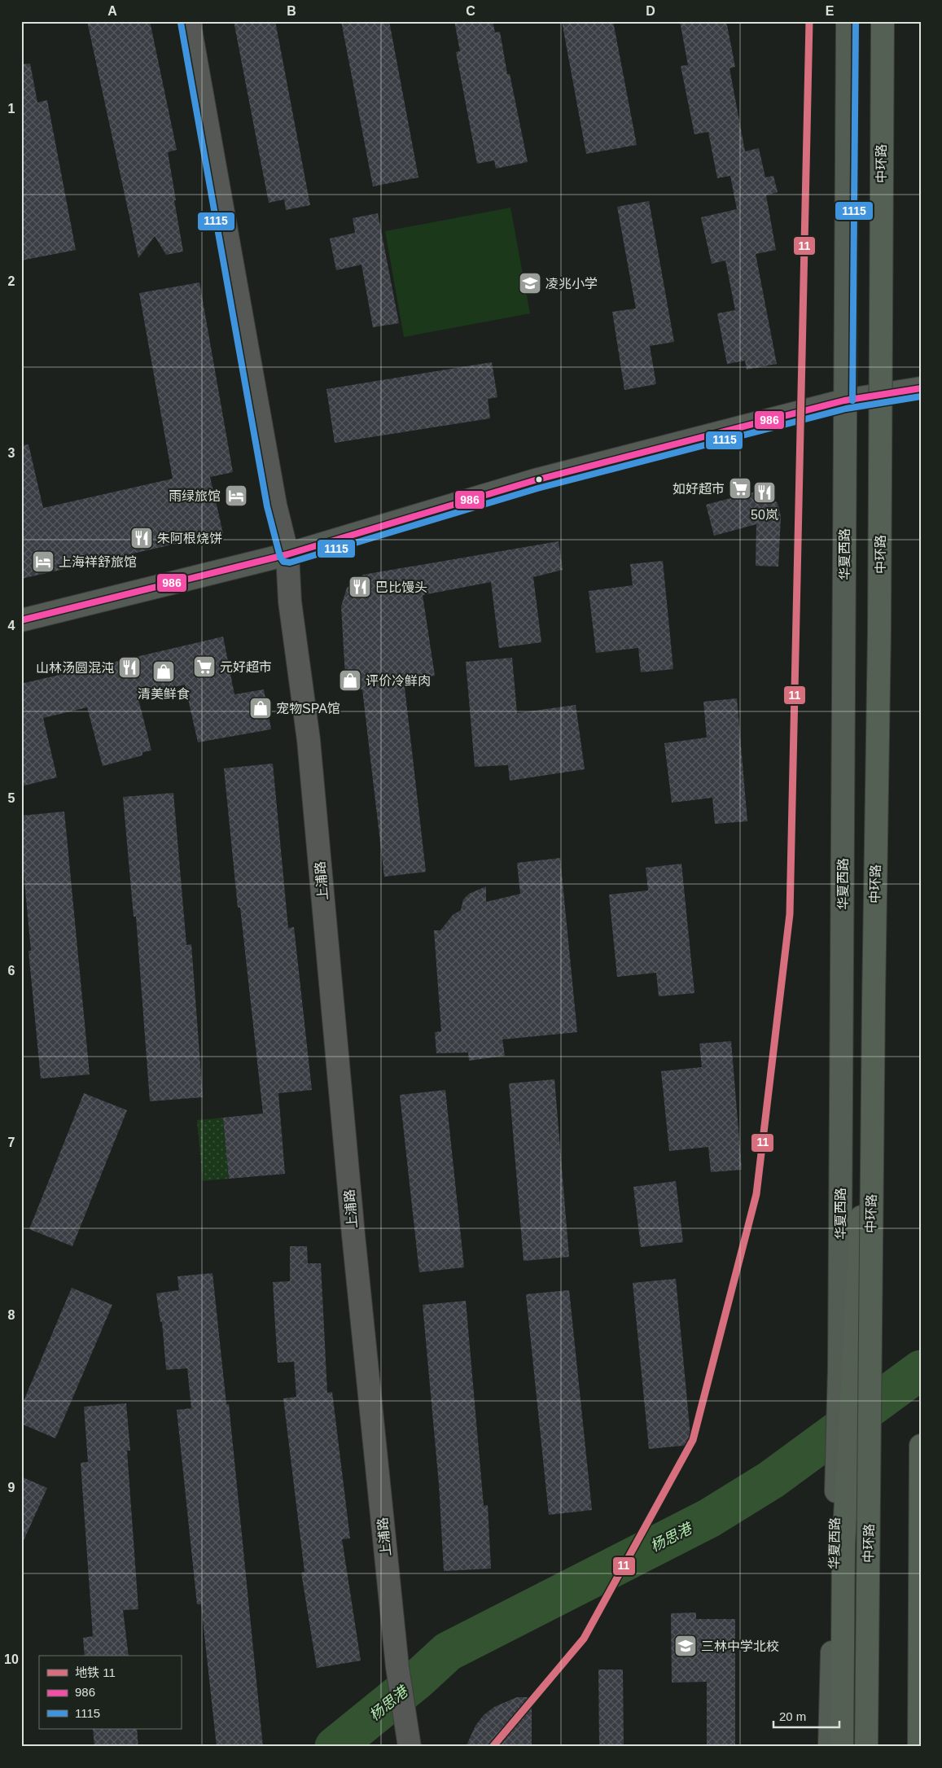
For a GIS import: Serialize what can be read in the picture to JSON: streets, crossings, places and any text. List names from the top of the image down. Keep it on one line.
{"streets":{"highway":["中环路"],"main road":["华夏西路"],"street":["上浦路"]},"water":["杨思港"],"places":{"school or university":["凌兆小学","三林中学北校"],"supermarket":["如好超市","元好超市"],"restaurant":["50岚","朱阿根烧饼","巴比馒头","山林汤圆混沌"],"hotel":["雨绿旅馆","上海祥舒旅馆"],"shop":["清美鲜食","评价冷鲜肉","宠物SPA馆"]},"lines":["metro line 11","transit line 1115","transit line 986"],"legend":["地铁 11","986","1115"],"scale_bar":"20 m","grid":{"columns":["A","B","C","D","E"],"rows":["1","2","3","4","5","6","7","8","9","10"]}}
